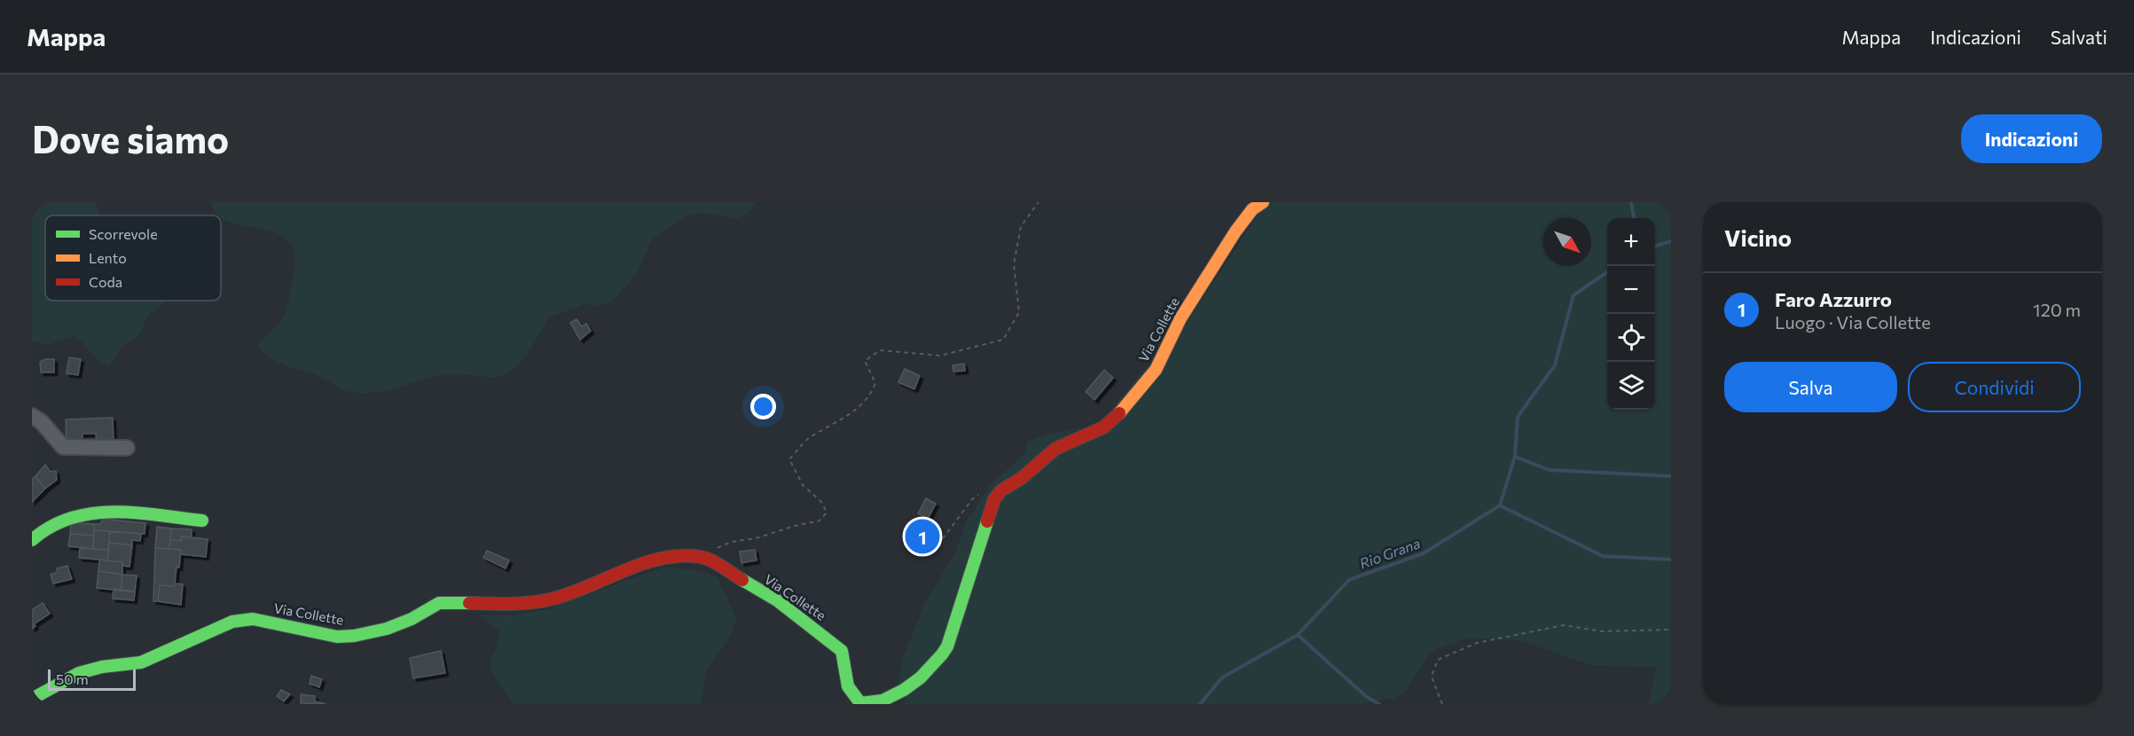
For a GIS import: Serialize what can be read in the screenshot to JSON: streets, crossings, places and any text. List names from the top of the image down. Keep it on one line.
{"streets":{"street":["Via Collette"]},"water":["Rio Grana"],"legend":["Scorrevole","Lento","Coda"],"scale_bar":"50 m","north":"bottom right","page":{"header":"Mappa","nav":["Mappa","Indicazioni","Salvati"],"buttons":["Indicazioni",["Salva","Condividi"]],"title":"Dove siamo","heading":"Vicino","map_buttons":["+","−"],"list":[{"mark":"1","name":"Faro Azzurro","note":"Luogo · Via Collette","value":"120 m"}],"pins":"1","scale":"50 m"}}
